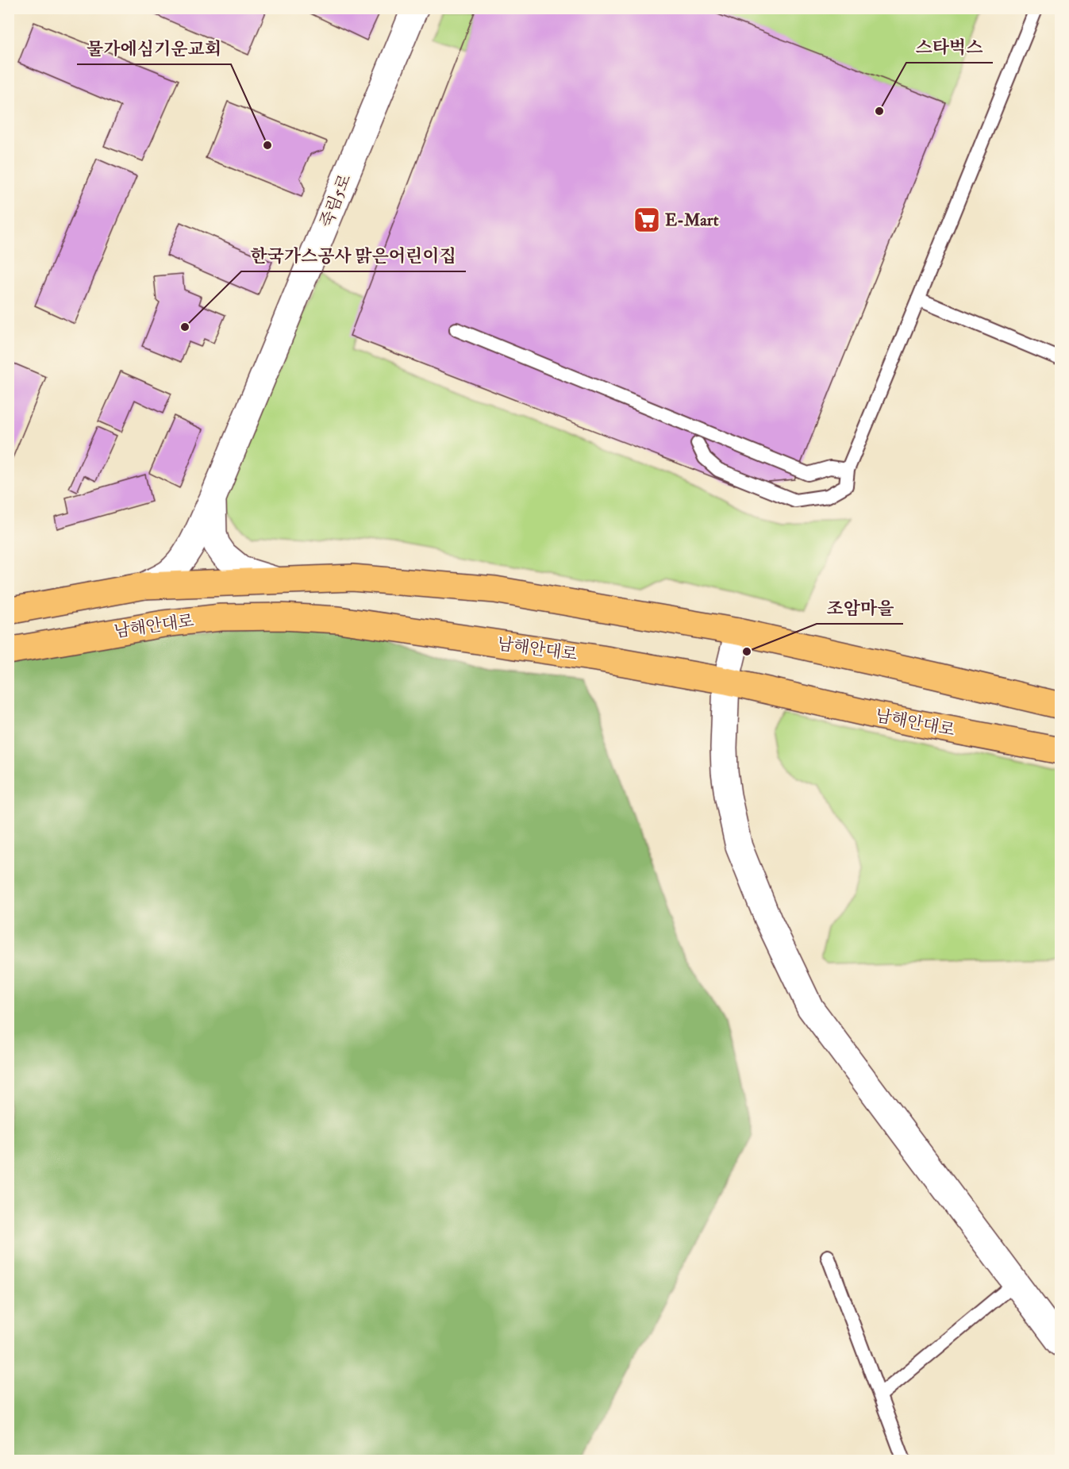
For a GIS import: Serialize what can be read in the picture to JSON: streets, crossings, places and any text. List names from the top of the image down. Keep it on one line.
{"streets":{"main road":["남해안대로"],"street":["죽림5로"]},"places":{"other":["스타벅스","물가에심기운교회","한국가스공사 맑은어린이집","조암마을"],"supermarket":["E-Mart"]}}
